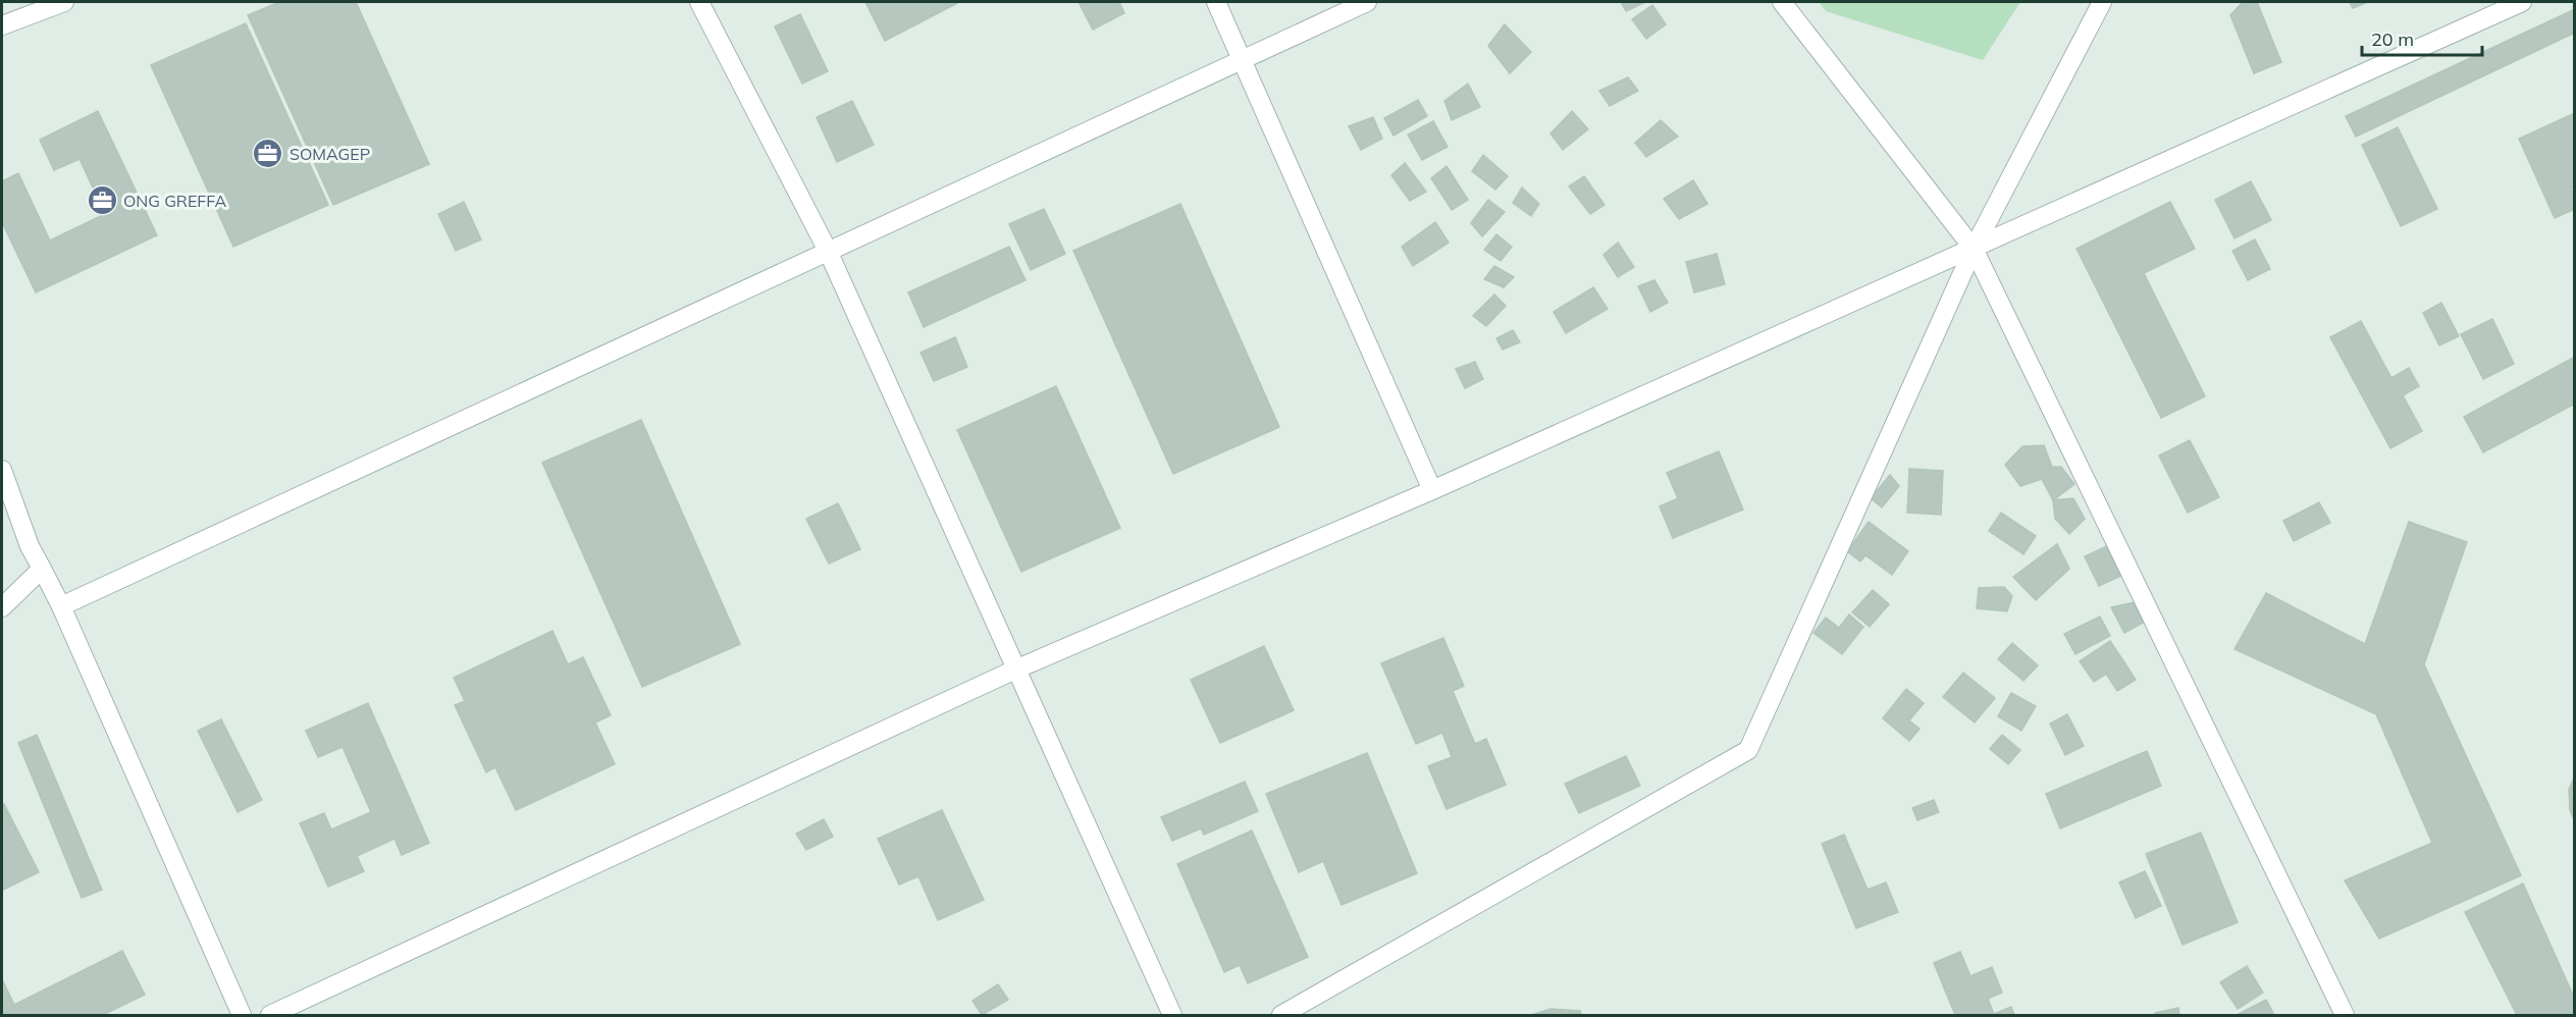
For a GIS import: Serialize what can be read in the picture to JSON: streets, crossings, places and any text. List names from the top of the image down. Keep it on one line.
{"places":{"office":["SOMAGEP","ONG GREFFA"]},"scale_bar":"20 m"}
